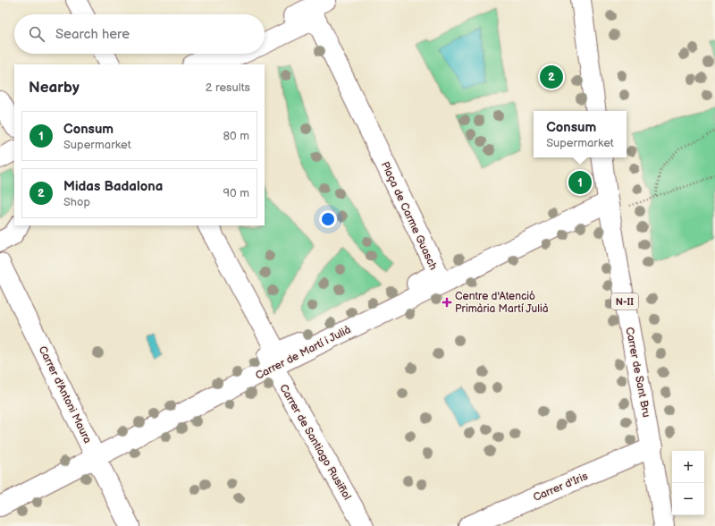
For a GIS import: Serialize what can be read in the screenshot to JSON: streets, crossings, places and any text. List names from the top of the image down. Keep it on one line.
{"streets":{"street":["Plaça de Carme Guasch","N-II","Carrer de Martí i Julià","Carrer de Sant Bru","Carrer d'Antoni Maura","Carrer de Santiago Rusiñol","Carrer d'Iris"]},"crossings":[["Carrer de Martí i Julià","Carrer de Sant Bru"],["Carrer de Martí i Julià","Carrer d'Antoni Maura"],["Carrer de Martí i Julià","Carrer de Santiago Rusiñol"],["Carrer de Sant Bru","Carrer d'Iris"]],"places":{"health":["Centre d'Atenció Primària Martí Julià"]},"page":{"search":"Search here","pins":["2","1"],"heading":["Nearby","2 results"],"popup":["Consum","Supermarket"],"list":[{"mark":"1","name":"Consum","note":"Supermarket","value":"80 m"},{"mark":"2","name":"Midas Badalona","note":"Shop","value":"90 m"}],"map_buttons":["+","−"]}}
